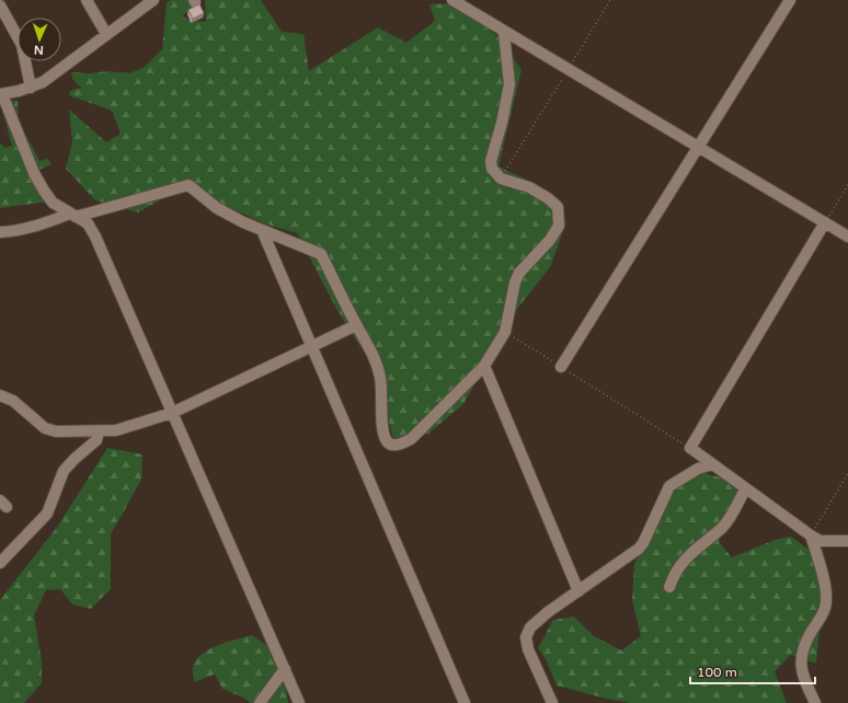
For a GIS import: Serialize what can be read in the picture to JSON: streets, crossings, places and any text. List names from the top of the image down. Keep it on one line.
{"scale_bar":"100 m","north":"bottom"}
